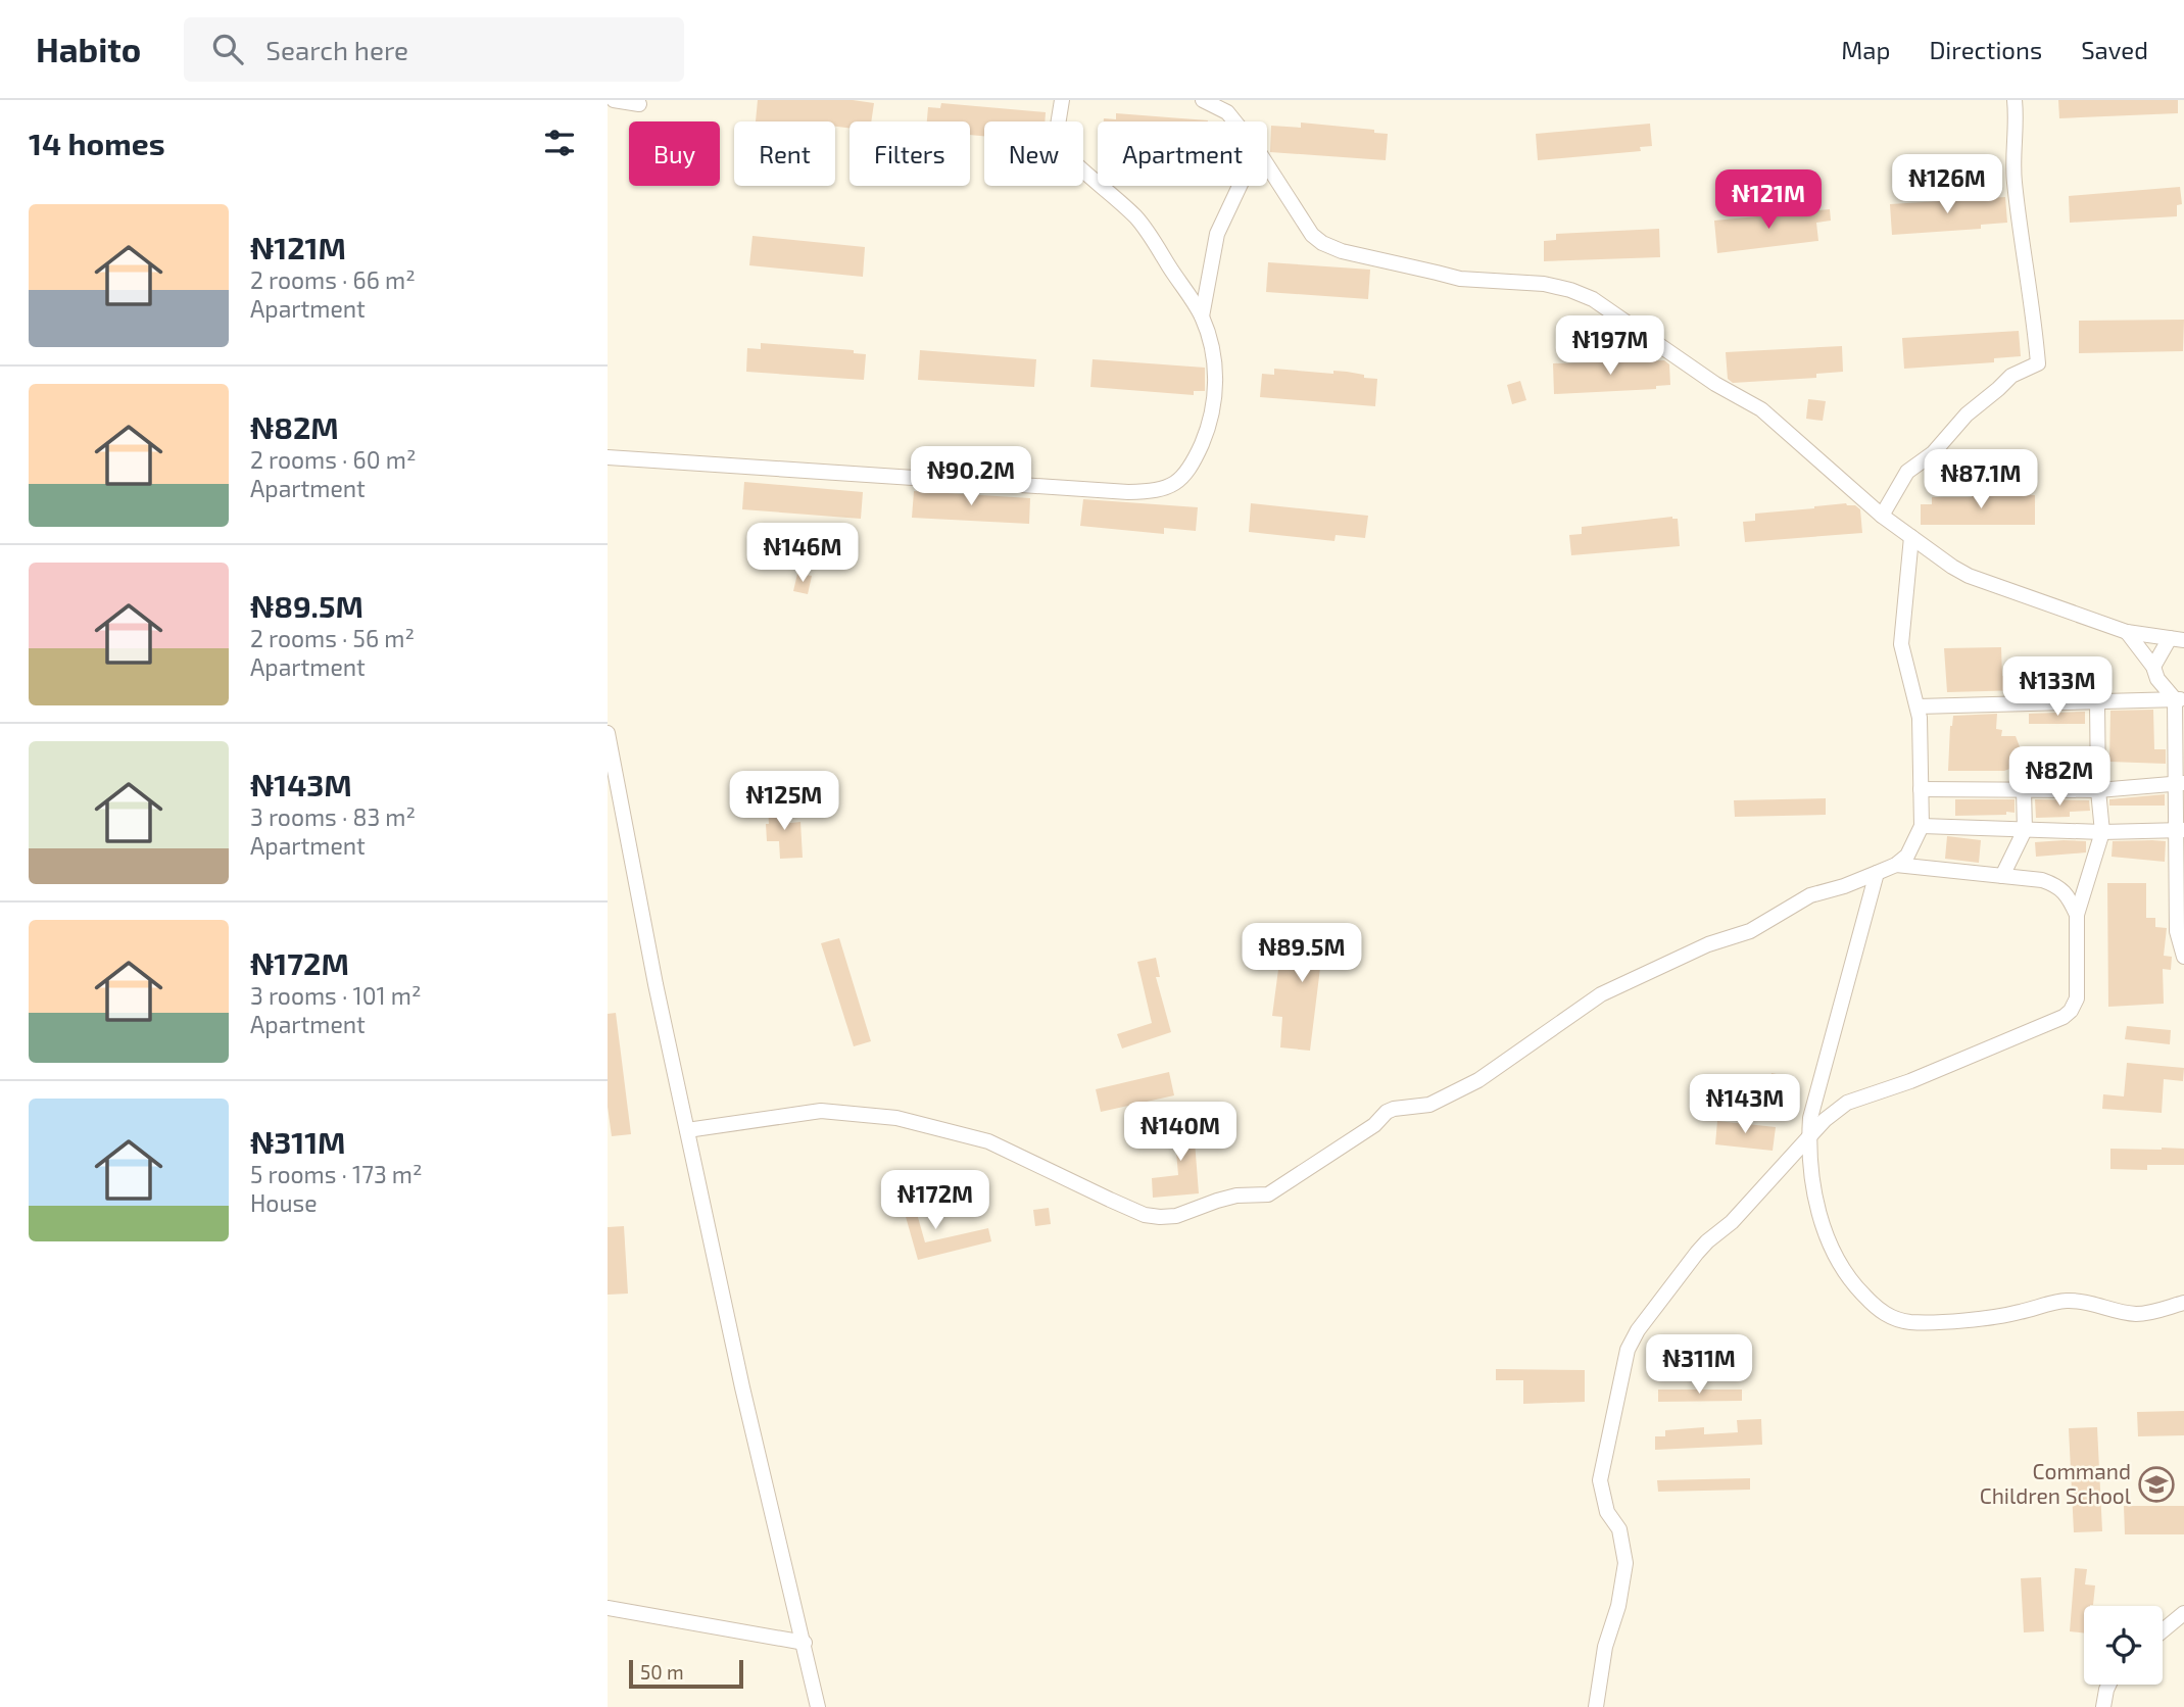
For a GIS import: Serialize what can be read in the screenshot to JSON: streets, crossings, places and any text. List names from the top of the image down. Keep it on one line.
{"places":{"school or university":["Command Children School"]},"scale_bar":"50 m","page":{"header":"Habito","search":"Search here","nav":["Map","Directions","Saved"],"heading":"14 homes","chip":["Buy","Rent","Filters","New","Apartment"],"price":["₦126M","₦121M","₦197M","₦90.2M","₦87.1M","₦146M","₦133M","₦82M","₦125M","₦89.5M","₦143M","₦140M","₦172M","₦311M"],"list":[{"name":"₦121M","note":"2 rooms · 66 m² · Apartment"},{"name":"₦82M","note":"2 rooms · 60 m² · Apartment"},{"name":"₦89.5M","note":"2 rooms · 56 m² · Apartment"},{"name":"₦143M","note":"3 rooms · 83 m² · Apartment"},{"name":"₦172M","note":"3 rooms · 101 m² · Apartment"},{"name":"₦311M","note":"5 rooms · 173 m² · House"}],"scale":"50 m"}}
